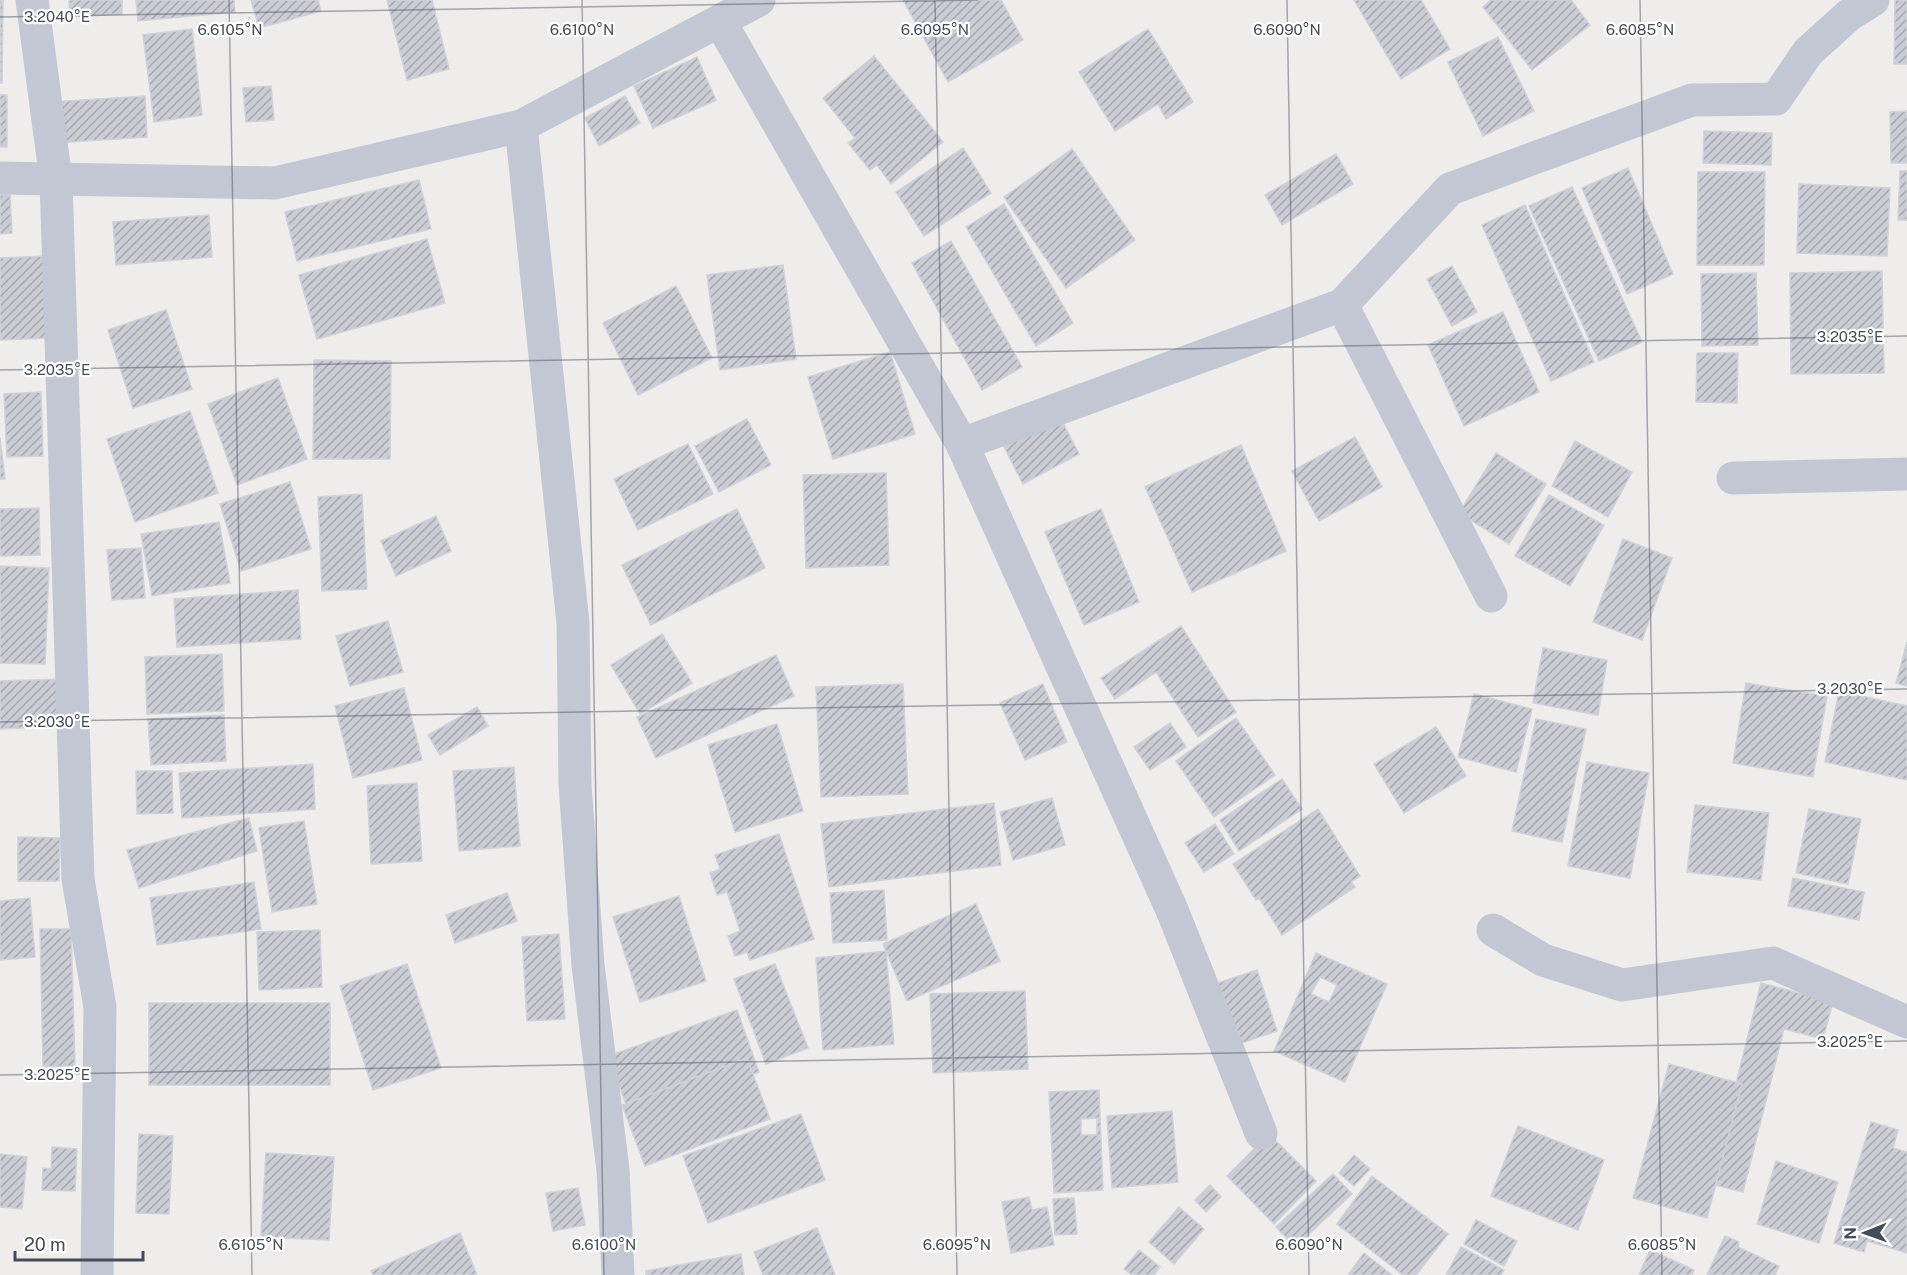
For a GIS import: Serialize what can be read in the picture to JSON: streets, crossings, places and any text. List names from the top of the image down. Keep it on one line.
{"scale_bar":"20 m","north":"left","coordinates":["3.2040°E","6.6105°N","6.6100°N","6.6095°N","6.6090°N","6.6085°N","3.2035°E","3.2030°E","3.2025°E"]}
